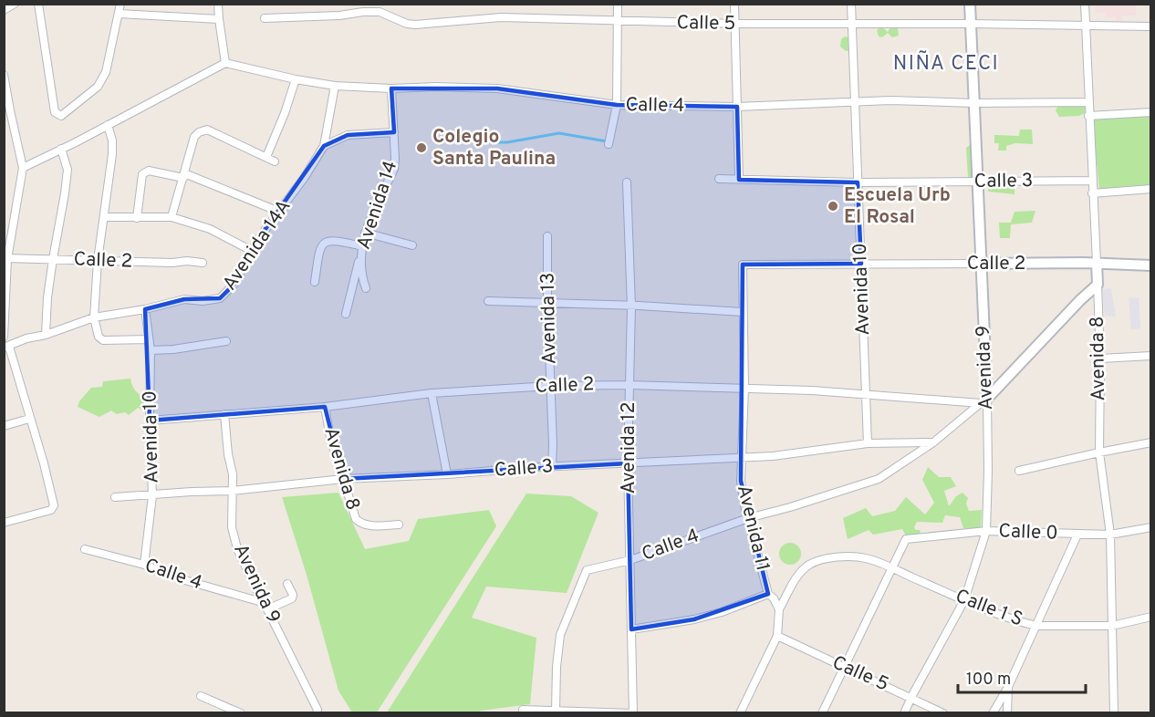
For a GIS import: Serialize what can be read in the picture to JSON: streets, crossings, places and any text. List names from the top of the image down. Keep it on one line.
{"streets":{"street":["Calle 5","Calle 4","Calle 3","Avenida 14","Avenida 14A","Calle 2","Avenida 10","Avenida 13","Avenida 8","Avenida 9","Avenida 12","Avenida 11","Calle 0","Calle 1 S"]},"crossings":[["Calle 5","Avenida 10"],["Calle 5","Avenida 8"],["Calle 5","Avenida 9"],["Calle 4","Calle 3"],["Calle 4","Avenida 14"],["Calle 4","Calle 2"],["Calle 4","Avenida 10"],["Calle 4","Avenida 8"],["Calle 4","Avenida 9"],["Calle 4","Avenida 12"],["Calle 4","Avenida 11"],["Calle 3","Avenida 10"],["Calle 3","Avenida 13"],["Calle 3","Avenida 8"],["Calle 3","Avenida 9"],["Calle 3","Avenida 12"],["Calle 3","Avenida 11"],["Avenida 14A","Avenida 10"],["Calle 2","Avenida 10"],["Calle 2","Avenida 13"],["Calle 2","Avenida 8"],["Calle 2","Avenida 9"],["Calle 2","Avenida 12"],["Calle 2","Avenida 11"],["Avenida 8","Calle 0"],["Avenida 8","Calle 1 S"],["Avenida 9","Calle 0"],["Avenida 9","Calle 1 S"],["Avenida 11","Calle 1 S"],["Calle 0","Calle 1 S"]],"districts":["NIÑA CECI"],"places":["Colegio Santa Paulina","Escuela Urb El Rosal"],"scale_bar":"100 m"}
